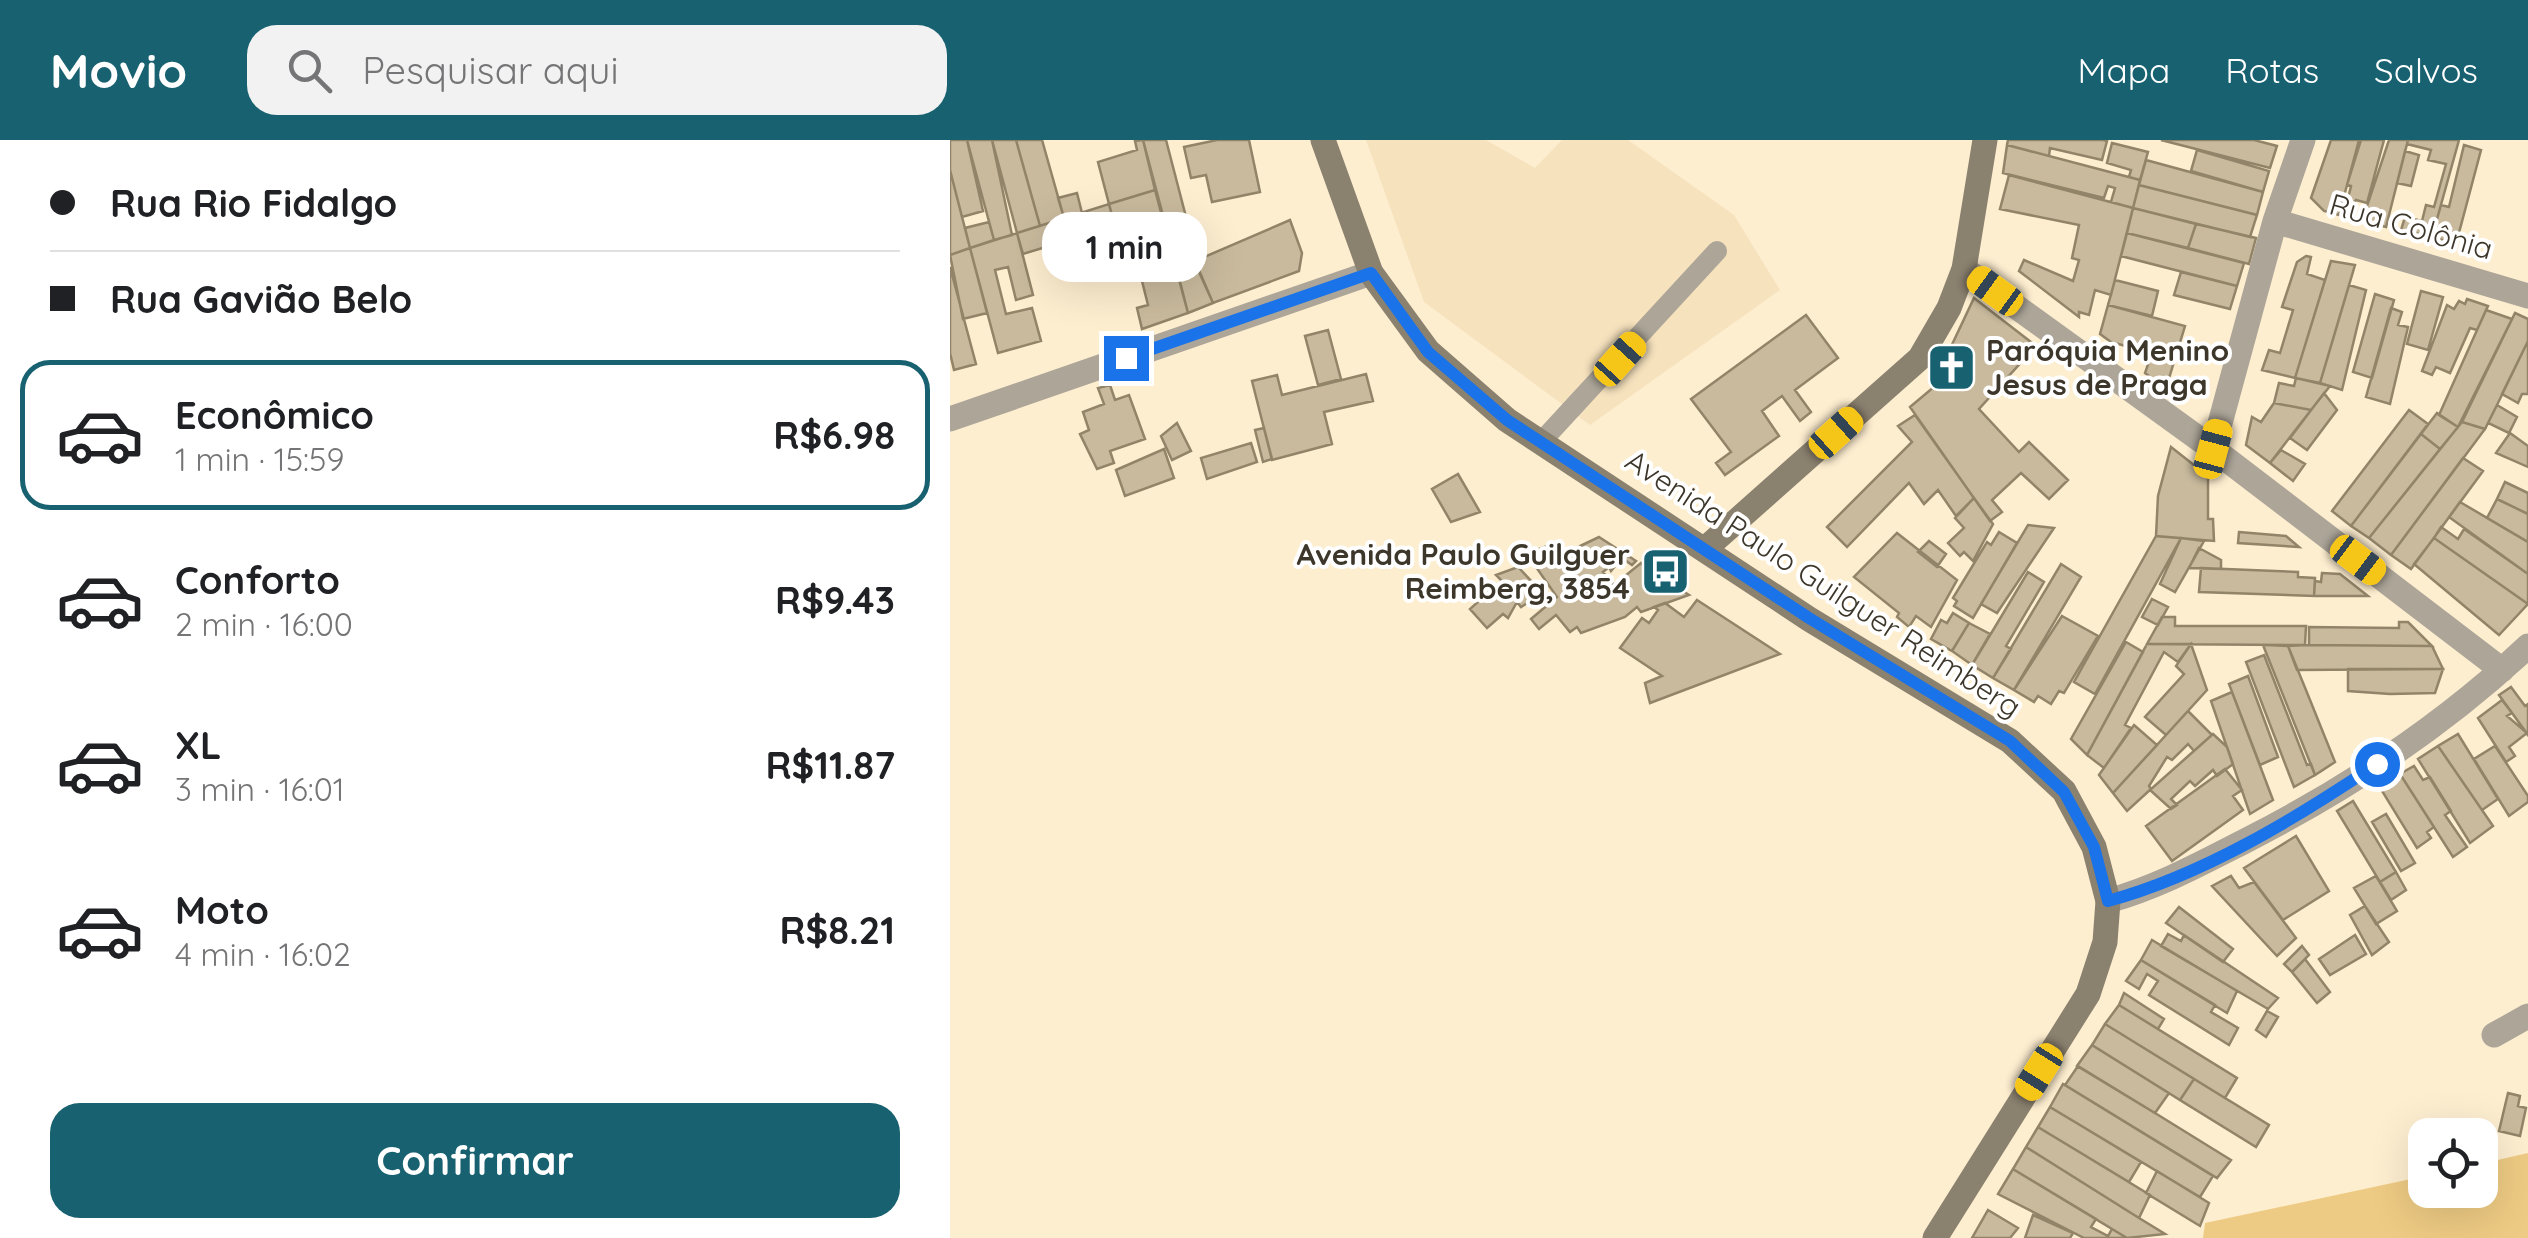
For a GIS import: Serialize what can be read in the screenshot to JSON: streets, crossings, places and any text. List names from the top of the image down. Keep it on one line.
{"streets":{"main road":["Avenida Paulo Guilguer Reimberg"],"street":["Rua Colônia"]},"places":{"church":["Paróquia Menino Jesus de Praga"],"bus stop":["Avenida Paulo Guilguer Reimberg, 3854"]},"page":{"header":"Movio","search":"Pesquisar aqui","nav":["Mapa","Rotas","Salvos"],"banner":["Rua Rio Fidalgo","Rua Gavião Belo"],"bubble":"1 min","list":[{"name":"Econômico","note":"1 min · 15:59","value":"R$6.98"},{"name":"Conforto","note":"2 min · 16:00","value":"R$9.43"},{"name":"XL","note":"3 min · 16:01","value":"R$11.87"},{"name":"Moto","note":"4 min · 16:02","value":"R$8.21"}],"buttons":"Confirmar"}}
